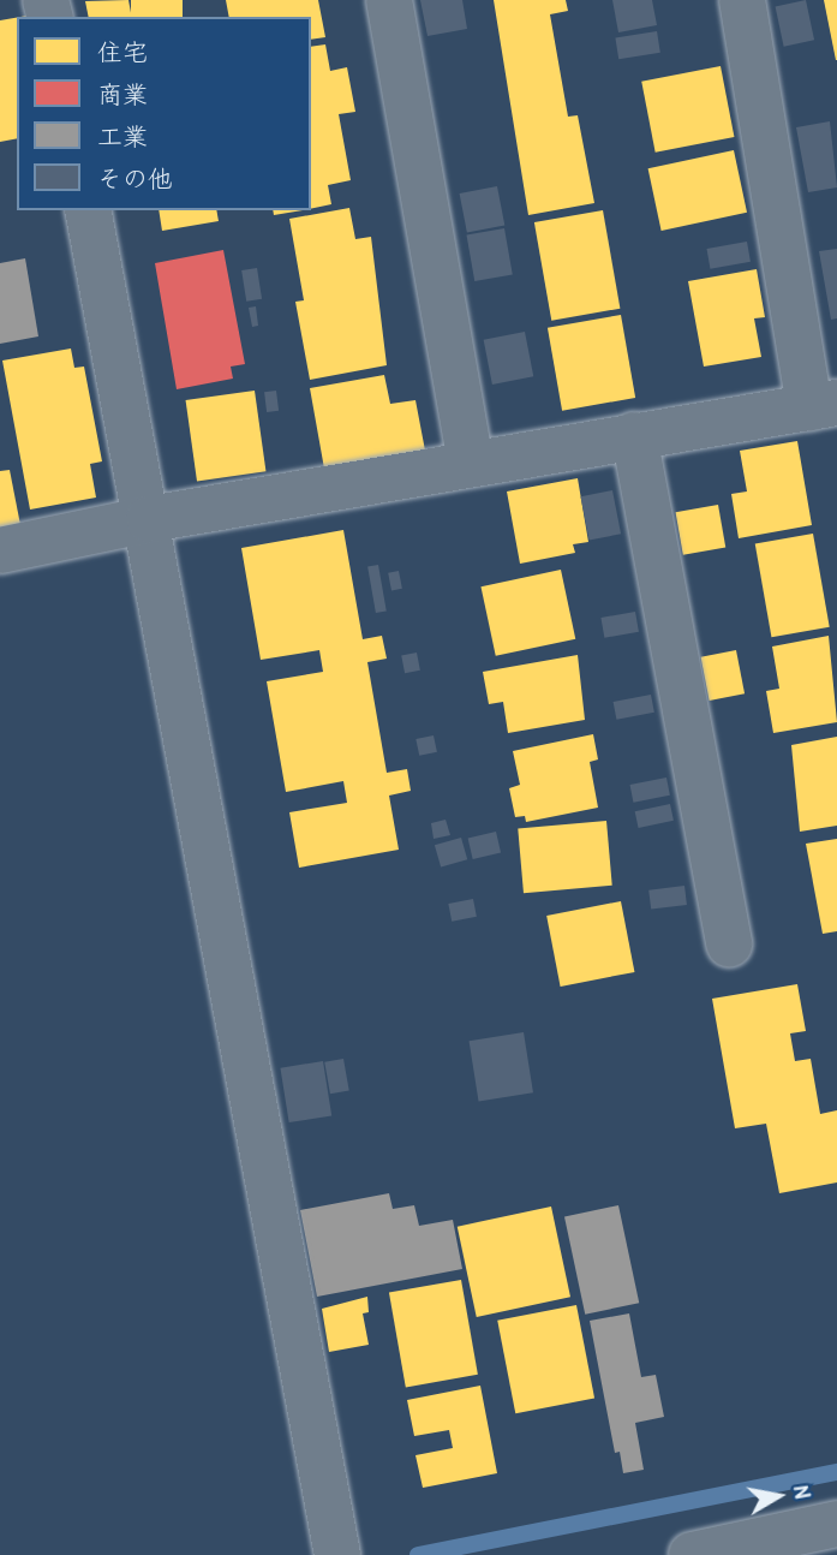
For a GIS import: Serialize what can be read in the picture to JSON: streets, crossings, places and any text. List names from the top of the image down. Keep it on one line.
{"legend":["住宅","商業","工業","その他"],"north":"right"}
